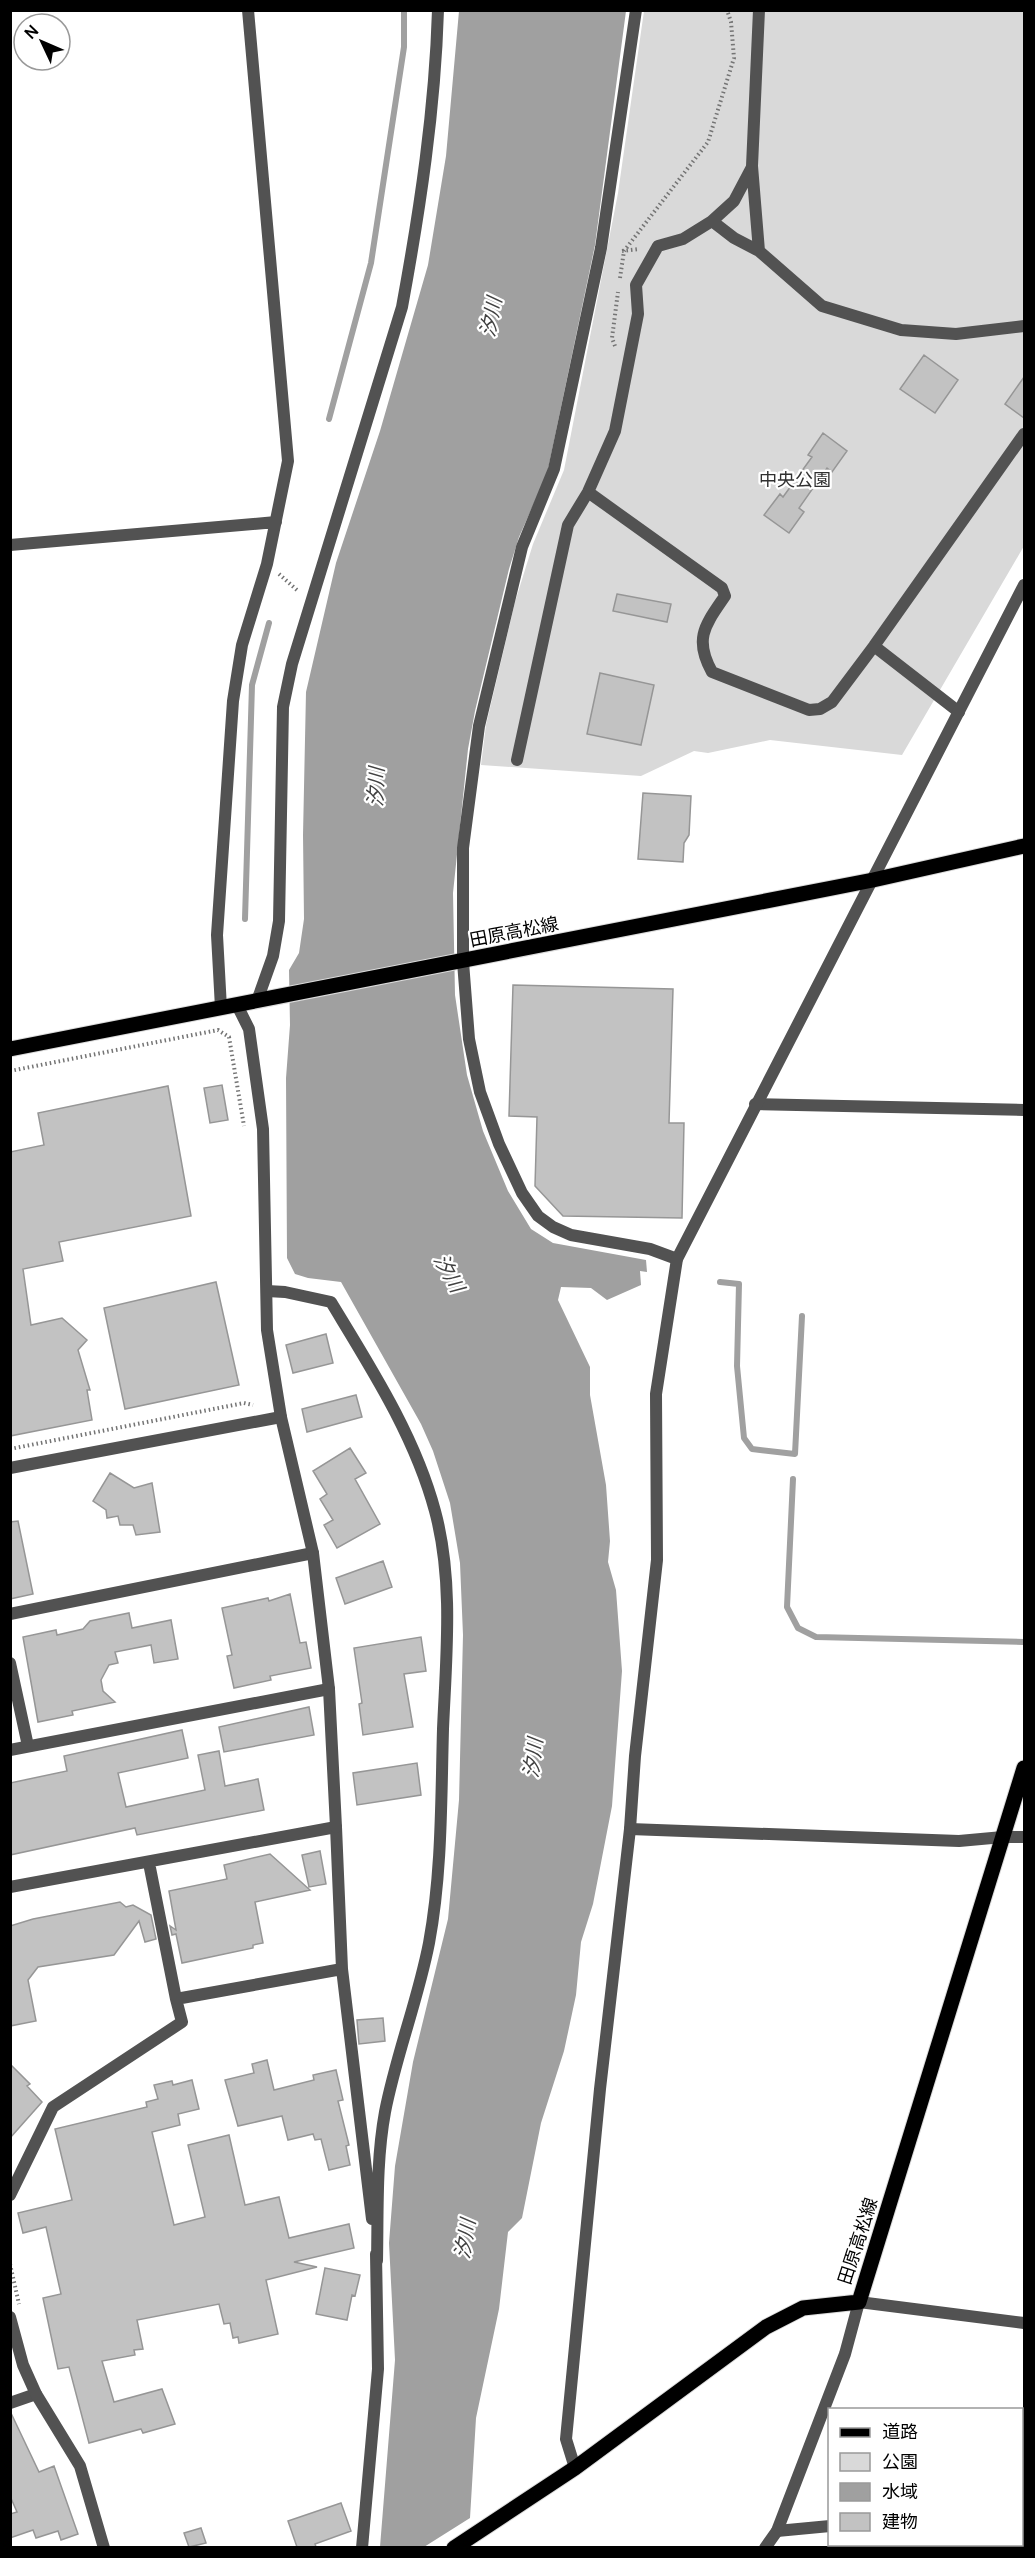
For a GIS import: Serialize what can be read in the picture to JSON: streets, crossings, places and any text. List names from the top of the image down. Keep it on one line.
{"streets":{"main road":["田原高松線"]},"water":["汐川"],"parks":["中央公園"],"legend":["道路","公園","水域","建物"],"north":"top left"}
